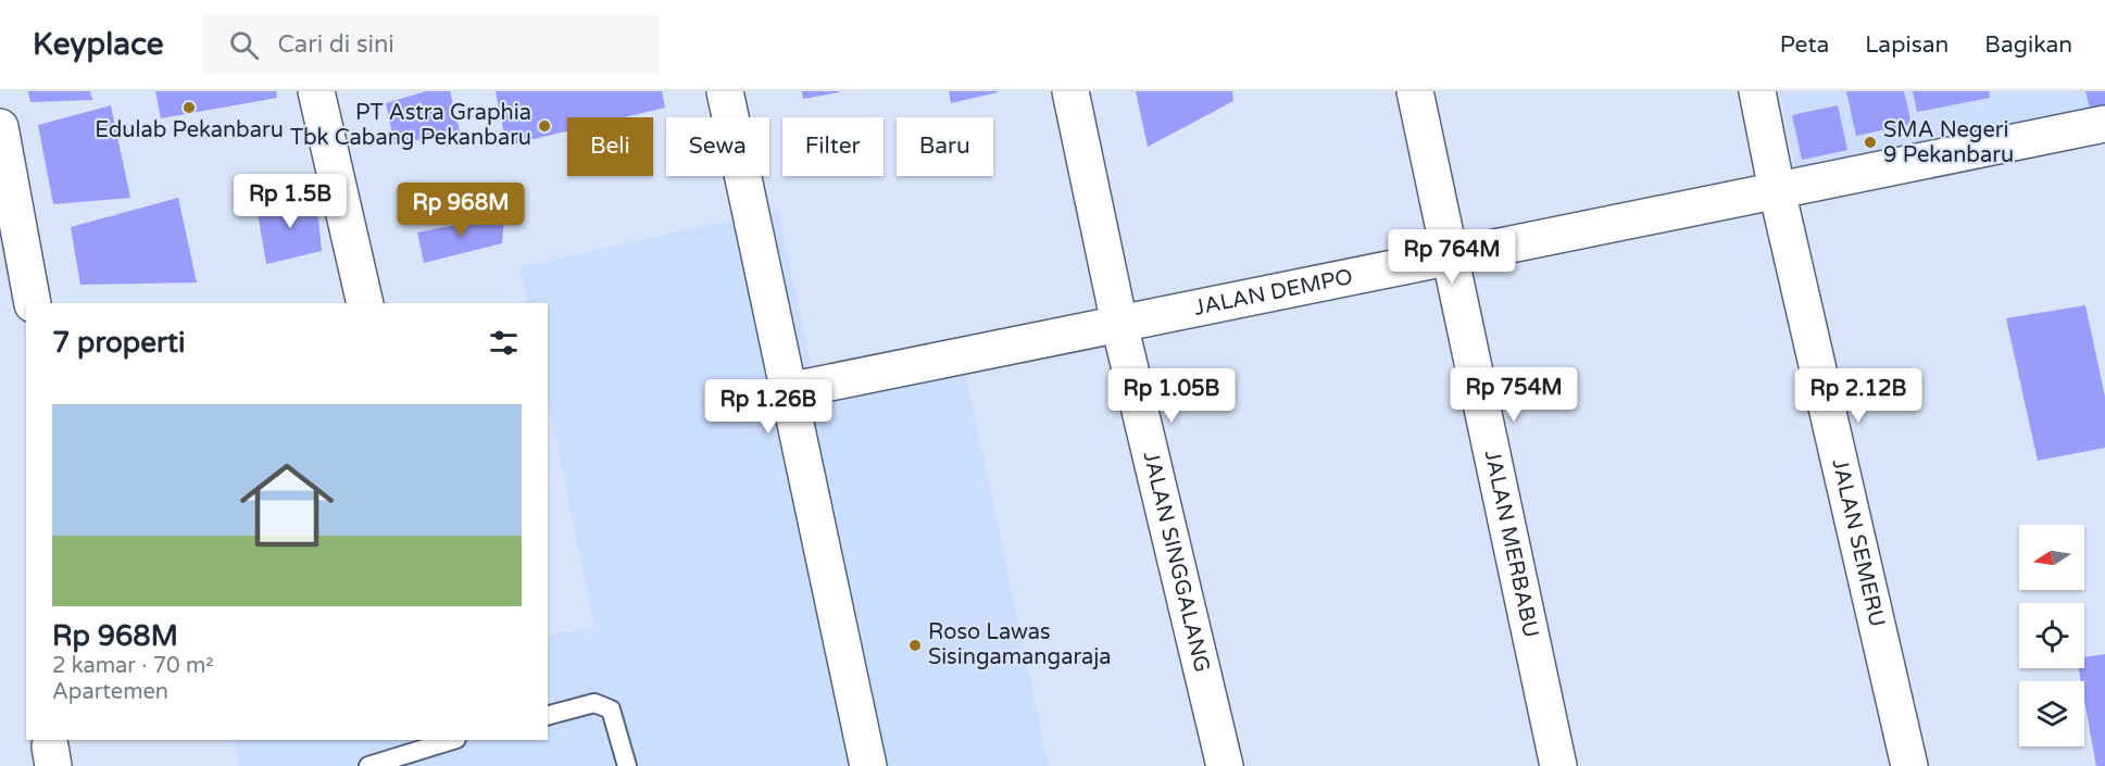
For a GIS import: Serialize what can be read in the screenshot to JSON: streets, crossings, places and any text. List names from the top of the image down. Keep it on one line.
{"streets":{"street":["JALAN DEMPO","JALAN MERBABU","JALAN SEMERU","JALAN SINGGALANG"]},"crossings":[["JALAN DEMPO","JALAN MERBABU"],["JALAN DEMPO","JALAN SEMERU"],["JALAN DEMPO","JALAN SINGGALANG"]],"places":["Edulab Pekanbaru","PT Astra Graphia Tbk Cabang Pekanbaru","SMA Negeri 9 Pekanbaru","Roso Lawas Sisingamangaraja"],"north":"left","page":{"header":"Keyplace","search":"Cari di sini","nav":["Peta","Lapisan","Bagikan"],"chip":["Beli","Sewa","Filter","Baru"],"price":["Rp 1.5B","Rp 968M","Rp 764M","Rp 754M","Rp 1.05B","Rp 2.12B","Rp 1.26B"],"heading":"7 properti","list":[{"name":"Rp 968M","note":"2 kamar · 70 m² · Apartemen"}]}}
